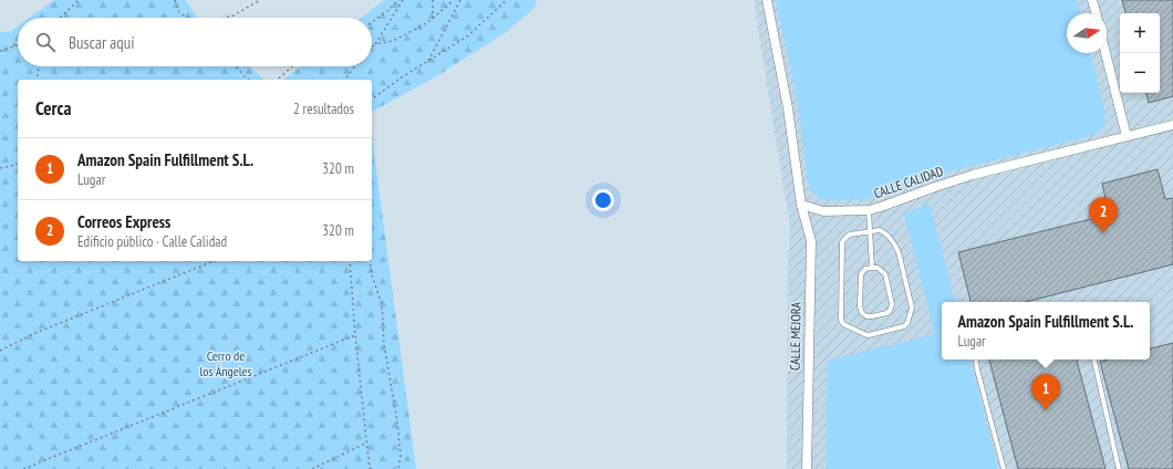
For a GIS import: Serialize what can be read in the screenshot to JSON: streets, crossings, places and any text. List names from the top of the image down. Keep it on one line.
{"streets":{"street":["CALLE CALIDAD","CALLE MEJORA"]},"crossings":[["CALLE CALIDAD","CALLE MEJORA"]],"parks":["Cerro de los Ángeles"],"north":"right","page":{"map_buttons":["+","−"],"search":"Buscar aquí","heading":["Cerca","2 resultados"],"list":[{"mark":"1","name":"Amazon Spain Fulfillment S.L.","note":"Lugar","value":"320 m"},{"mark":"2","name":"Correos Express","note":"Edificio público · Calle Calidad","value":"320 m"}],"pins":["2","1"],"popup":["Amazon Spain Fulfillment S.L.","Lugar"]}}
